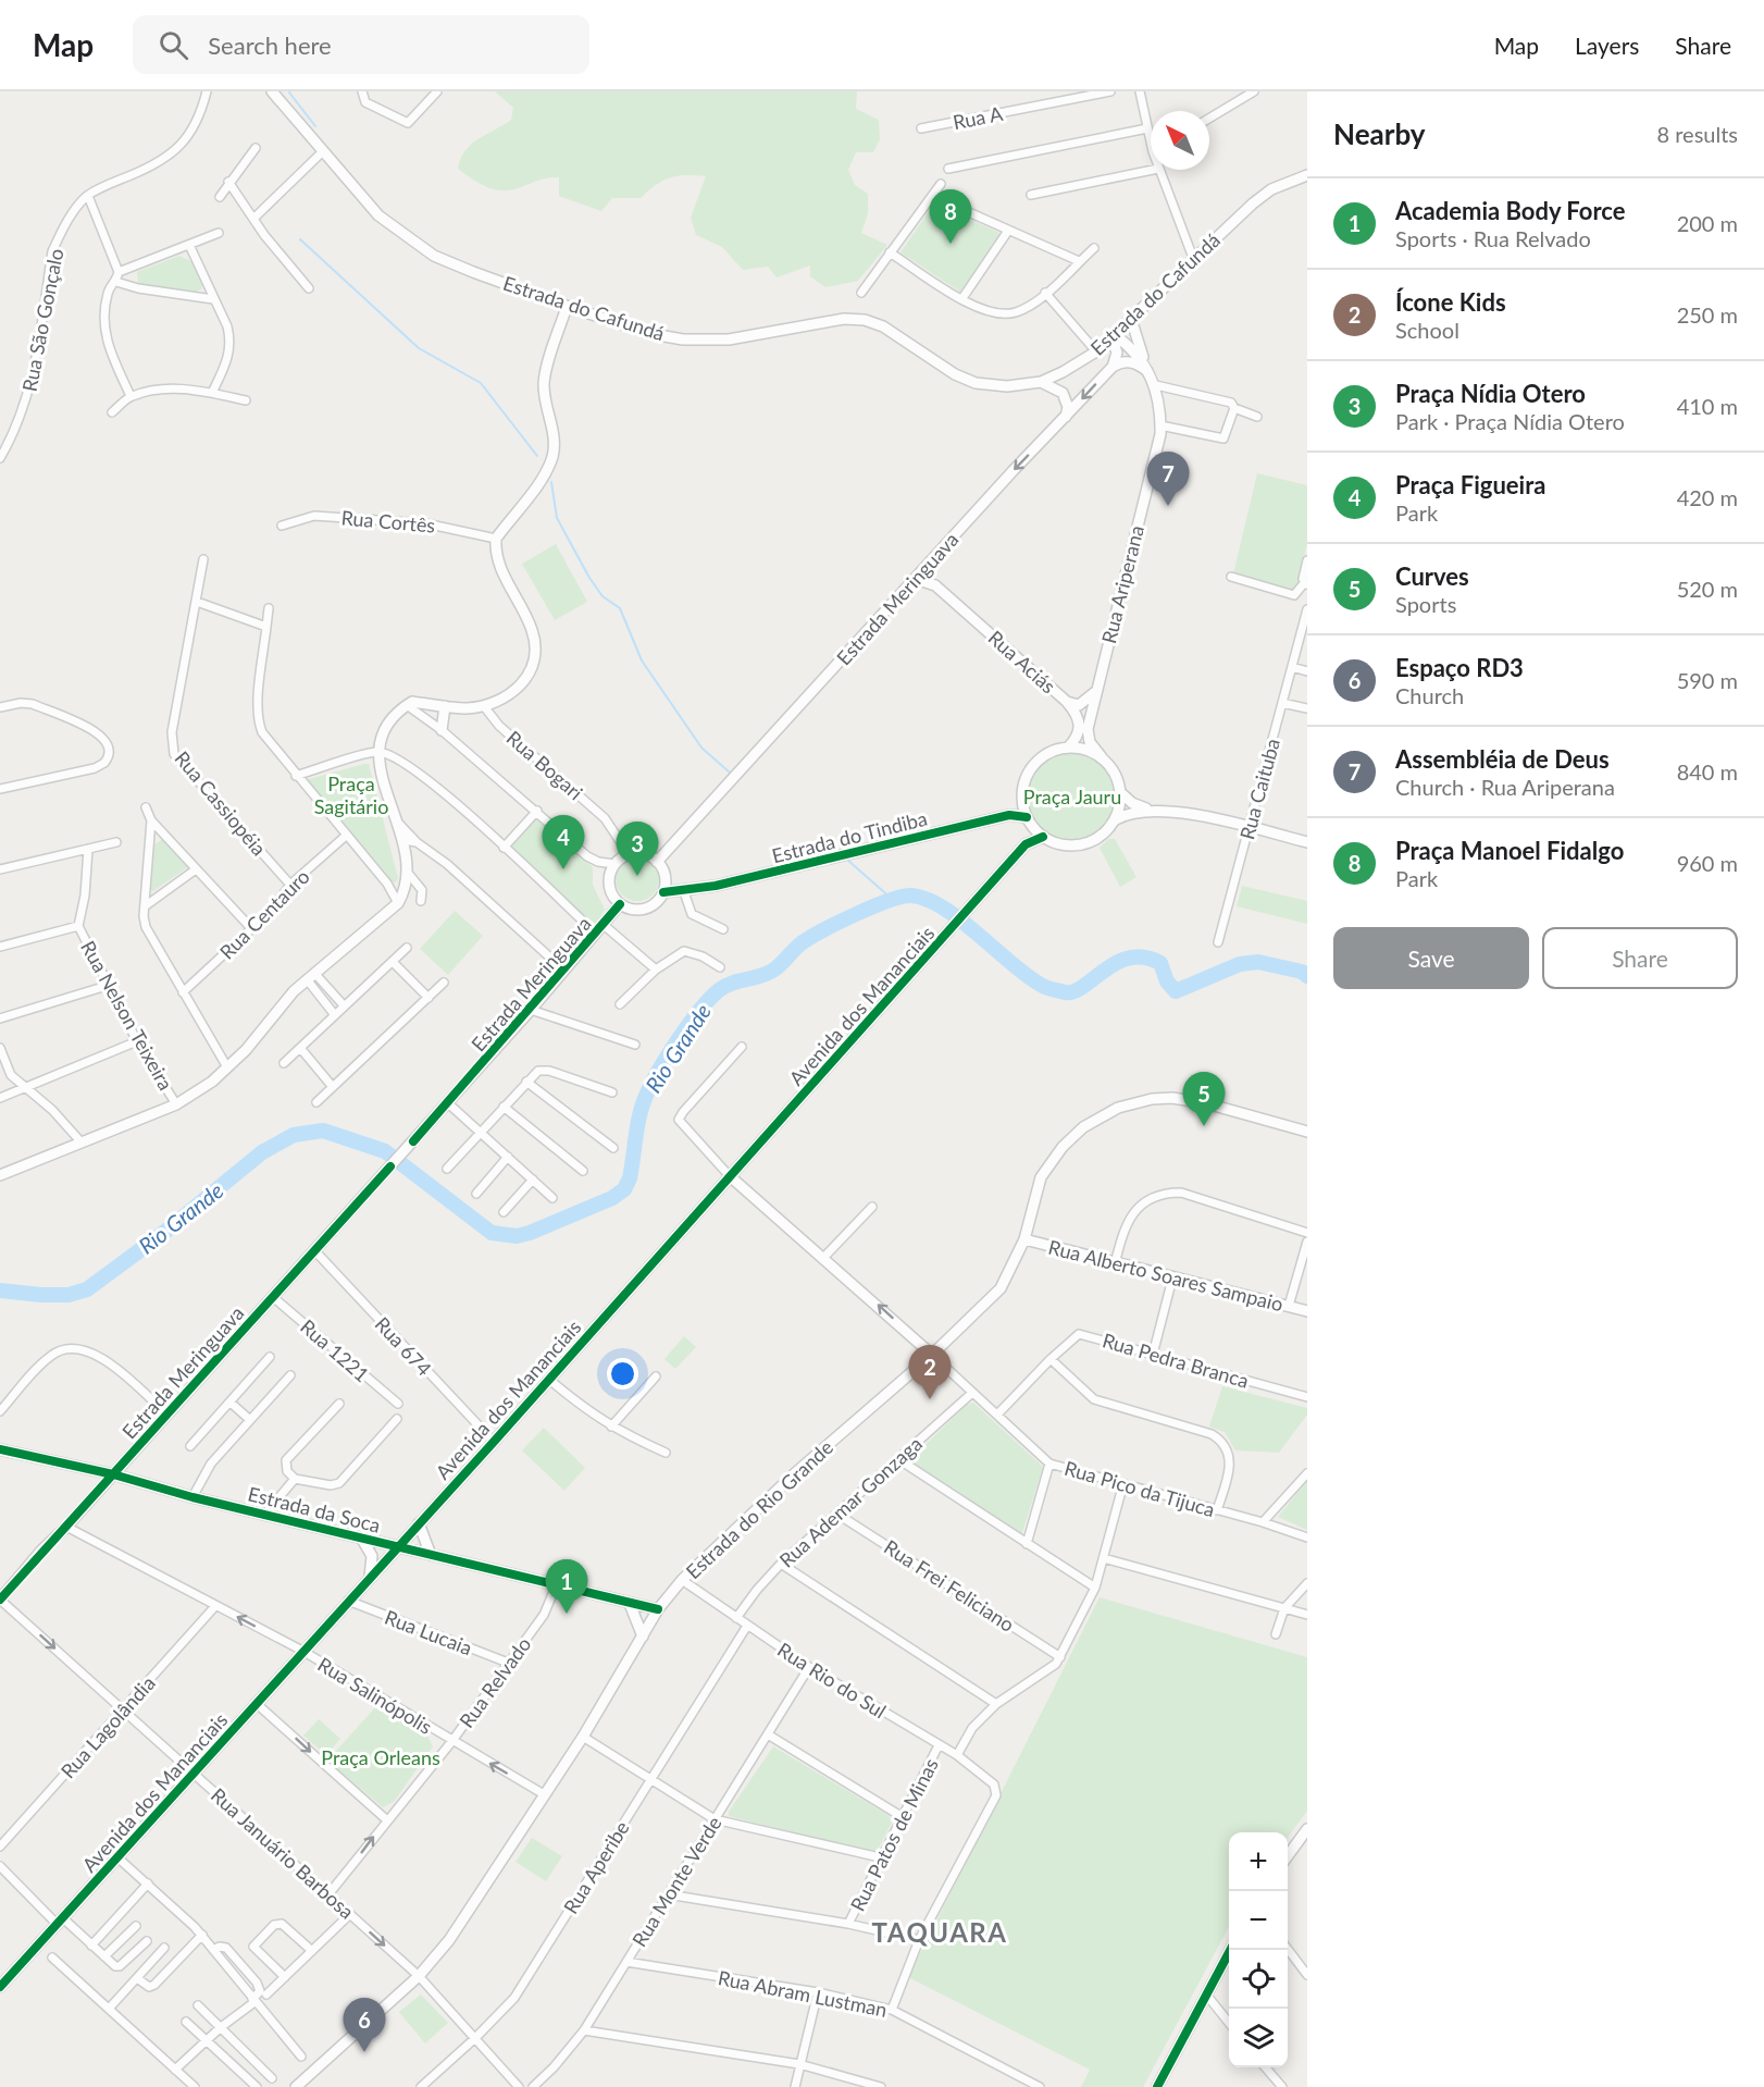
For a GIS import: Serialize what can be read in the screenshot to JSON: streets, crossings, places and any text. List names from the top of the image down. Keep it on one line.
{"streets":{"street":["Rua A","Estrada do Cafundá","Rua São Gonçalo","Rua Cortês","Rua Ariperana","Estrada Meringuava","Rua Aciás","Rua Bogari","Rua Caituba","Rua Cassiopéia","Estrada do Tindiba","Rua Centauro","Avenida dos Mananciais","Rua Nelson Teixeira","Rua Alberto Soares Sampaio","Rua 674","Rua 1221","Rua Pedra Branca","Rua Pico da Tijuca","Rua Ademar Gonzaga","Estrada da Soca","Estrada do Rio Grande","Rua Frei Feliciano","Rua Lucaia","Rua Rio do Sul","Rua Relvado","Rua Salinópolis","Rua Lagolândia","Rua Patos de Minas","Rua Januário Barbosa","Rua Aperibe","Rua Monte Verde","Rua Abram Lustman"]},"crossings":[["Estrada do Cafundá","Rua Ariperana"],["Rua Ariperana","Rua Aciás"],["Rua Ariperana","Estrada do Tindiba"],["Rua Ariperana","Avenida dos Mananciais"],["Estrada Meringuava","Rua Aciás"],["Estrada Meringuava","Rua Bogari"],["Estrada Meringuava","Estrada do Tindiba"],["Estrada Meringuava","Rua 674"],["Estrada Meringuava","Rua 1221"],["Estrada Meringuava","Estrada da Soca"],["Estrada Meringuava","Rua Salinópolis"],["Estrada Meringuava","Rua Januário Barbosa"],["Rua Aciás","Estrada do Tindiba"],["Rua Aciás","Avenida dos Mananciais"],["Rua Bogari","Estrada do Tindiba"],["Rua Cassiopéia","Rua Centauro"],["Estrada do Tindiba","Avenida dos Mananciais"],["Avenida dos Mananciais","Rua 674"],["Avenida dos Mananciais","Estrada da Soca"],["Avenida dos Mananciais","Rua Lucaia"],["Avenida dos Mananciais","Rua Salinópolis"],["Avenida dos Mananciais","Rua Januário Barbosa"],["Rua Alberto Soares Sampaio","Estrada do Rio Grande"],["Rua Pedra Branca","Rua Pico da Tijuca"],["Rua Pico da Tijuca","Rua Ademar Gonzaga"],["Rua Pico da Tijuca","Estrada do Rio Grande"],["Rua Ademar Gonzaga","Rua Frei Feliciano"],["Rua Ademar Gonzaga","Rua Rio do Sul"],["Estrada da Soca","Estrada do Rio Grande"],["Estrada da Soca","Rua Relvado"],["Estrada do Rio Grande","Rua Rio do Sul"],["Estrada do Rio Grande","Rua Salinópolis"],["Estrada do Rio Grande","Rua Januário Barbosa"],["Rua Lucaia","Rua Relvado"],["Rua Rio do Sul","Rua Patos de Minas"],["Rua Rio do Sul","Rua Aperibe"],["Rua Rio do Sul","Rua Monte Verde"],["Rua Relvado","Rua Salinópolis"],["Rua Relvado","Rua Januário Barbosa"],["Rua Salinópolis","Rua Lagolândia"],["Rua Lagolândia","Rua Januário Barbosa"],["Rua Januário Barbosa","Rua Aperibe"],["Rua Monte Verde","Rua Abram Lustman"]],"one_way":["Rua Salinópolis","Rua Januário Barbosa"],"districts":["TAQUARA"],"water":["Rio Grande"],"parks":["Praça Sagitário","Praça Jauru","Praça Orleans"],"north":"top left","page":{"header":"Map","search":"Search here","nav":["Map","Layers","Share"],"heading":["Nearby","8 results"],"list":[{"mark":"1","name":"Academia Body Force","note":"Sports · Rua Relvado","value":"200 m"},{"mark":"2","name":"Ícone Kids","note":"School","value":"250 m"},{"mark":"3","name":"Praça Nídia Otero","note":"Park · Praça Nídia Otero","value":"410 m"},{"mark":"4","name":"Praça Figueira","note":"Park","value":"420 m"},{"mark":"5","name":"Curves","note":"Sports","value":"520 m"},{"mark":"6","name":"Espaço RD3","note":"Church","value":"590 m"},{"mark":"7","name":"Assembléia de Deus","note":"Church · Rua Ariperana","value":"840 m"},{"mark":"8","name":"Praça Manoel Fidalgo","note":"Park","value":"960 m"}],"pins":["8","7","4","3","5","2","1","6"],"buttons":["Save","Share"],"map_buttons":["+","−"]}}
